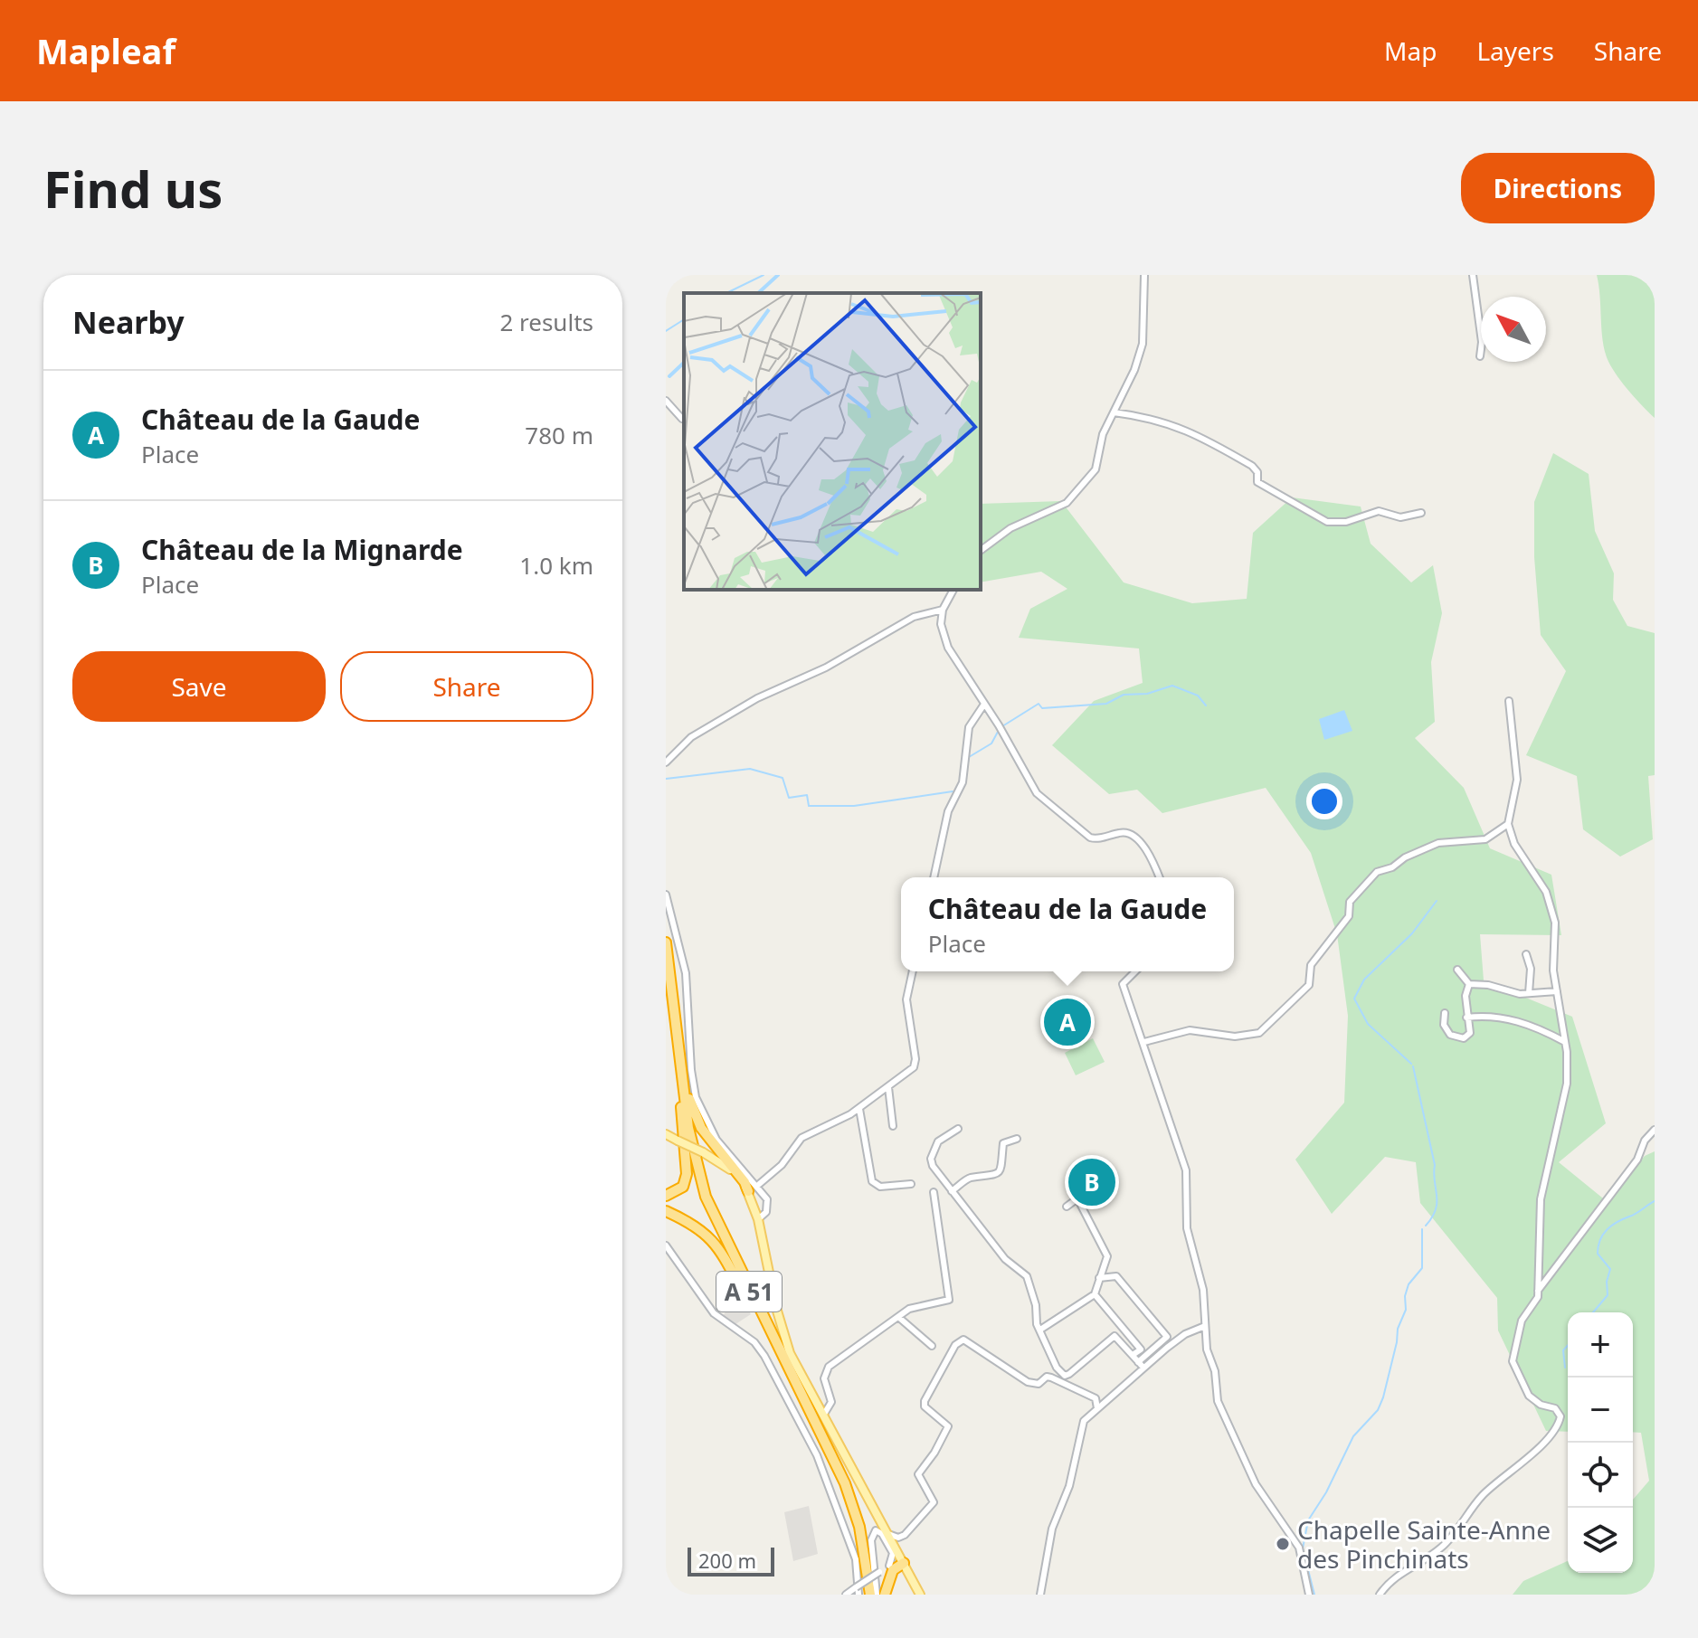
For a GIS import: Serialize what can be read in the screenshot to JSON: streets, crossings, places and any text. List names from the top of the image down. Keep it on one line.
{"streets":{"highway":["A 51"]},"places":["Chapelle Sainte-Anne des Pinchinats"],"scale_bar":"200 m","north":"top left","page":{"header":"Mapleaf","nav":["Map","Layers","Share"],"buttons":["Directions",["Save","Share"]],"title":"Find us","heading":["Nearby","2 results"],"list":[{"mark":"A","name":"Château de la Gaude","note":"Place","value":"780 m"},{"mark":"B","name":"Château de la Mignarde","note":"Place","value":"1.0 km"}],"popup":["Château de la Gaude","Place"],"pins":["A","B"],"map_buttons":["+","−"],"scale":"200 m"}}
